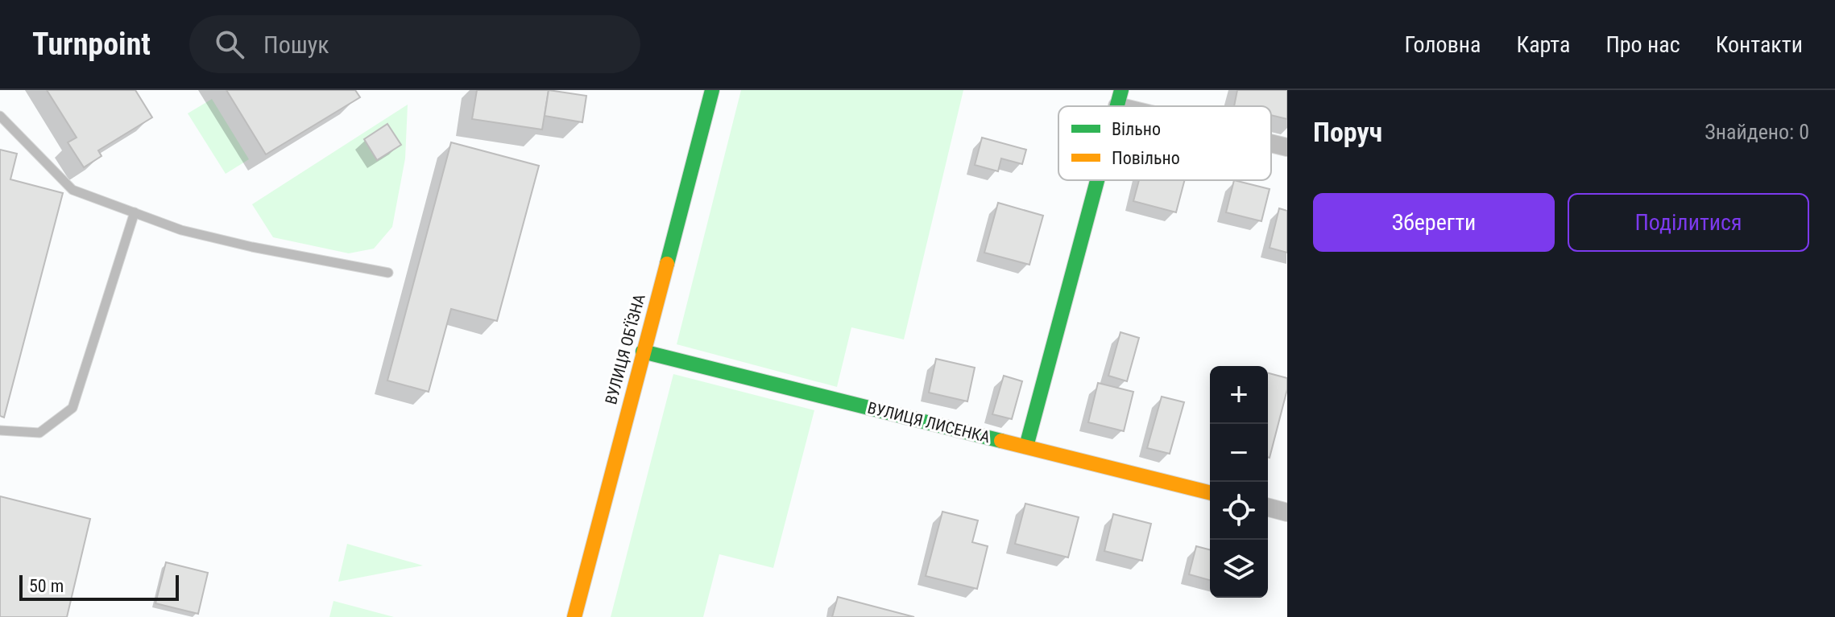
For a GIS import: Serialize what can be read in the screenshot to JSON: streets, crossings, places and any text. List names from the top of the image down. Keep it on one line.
{"streets":{"main road":["ВУЛИЦЯ ОБ’ЇЗНА","ВУЛИЦЯ ЛИСЕНКА"]},"crossings":[["ВУЛИЦЯ ОБ’ЇЗНА","ВУЛИЦЯ ЛИСЕНКА"]],"legend":["Вільно","Повільно"],"scale_bar":"50 m","page":{"header":"Turnpoint","search":"Пошук","nav":["Головна","Карта","Про нас","Контакти"],"heading":["Поруч","Знайдено: 0"],"buttons":["Зберегти","Поділитися"],"map_buttons":["+","−"],"scale":"50 m"}}
